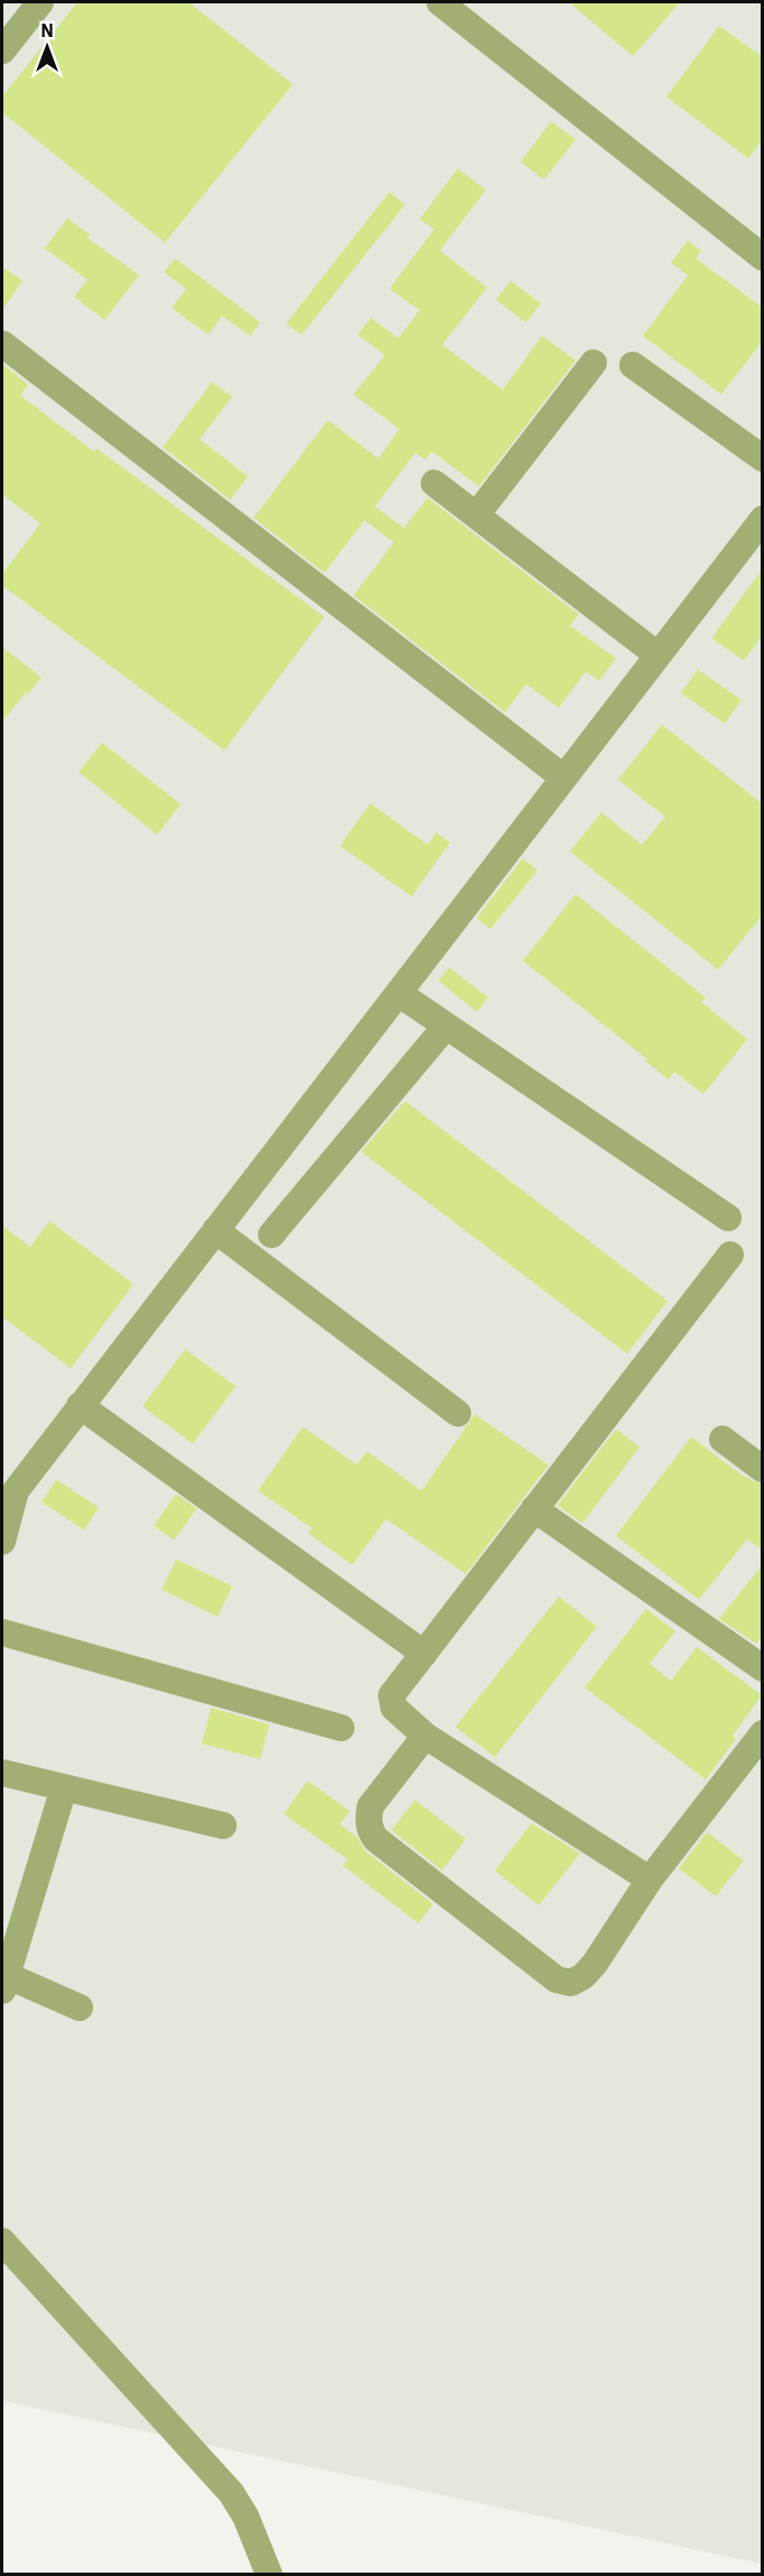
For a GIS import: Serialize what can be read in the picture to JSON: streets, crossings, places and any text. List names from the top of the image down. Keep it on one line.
{"north":"top"}
